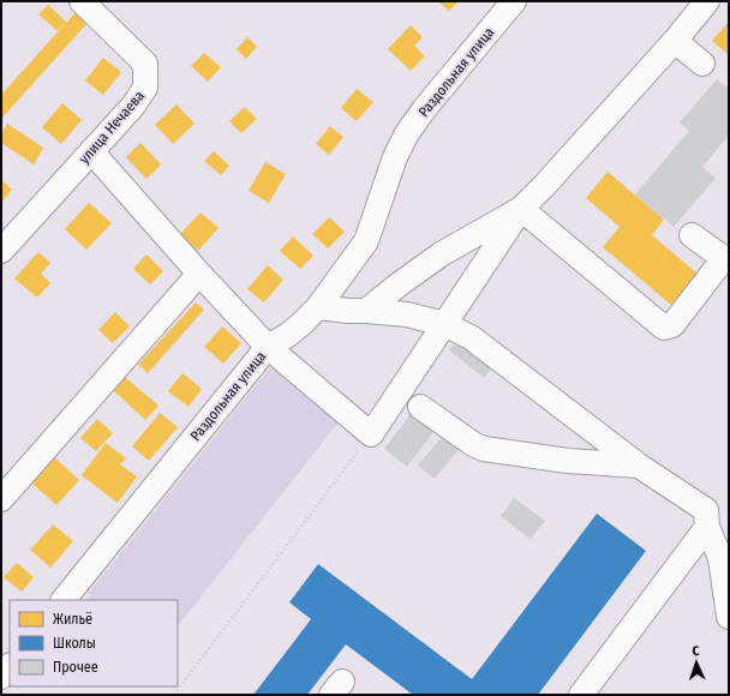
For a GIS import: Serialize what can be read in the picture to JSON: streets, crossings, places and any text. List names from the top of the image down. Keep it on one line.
{"streets":{"street":["Раздольная улица","улица Нечаева"]},"legend":["Жильё","Школы","Прочее"],"north":"top"}
